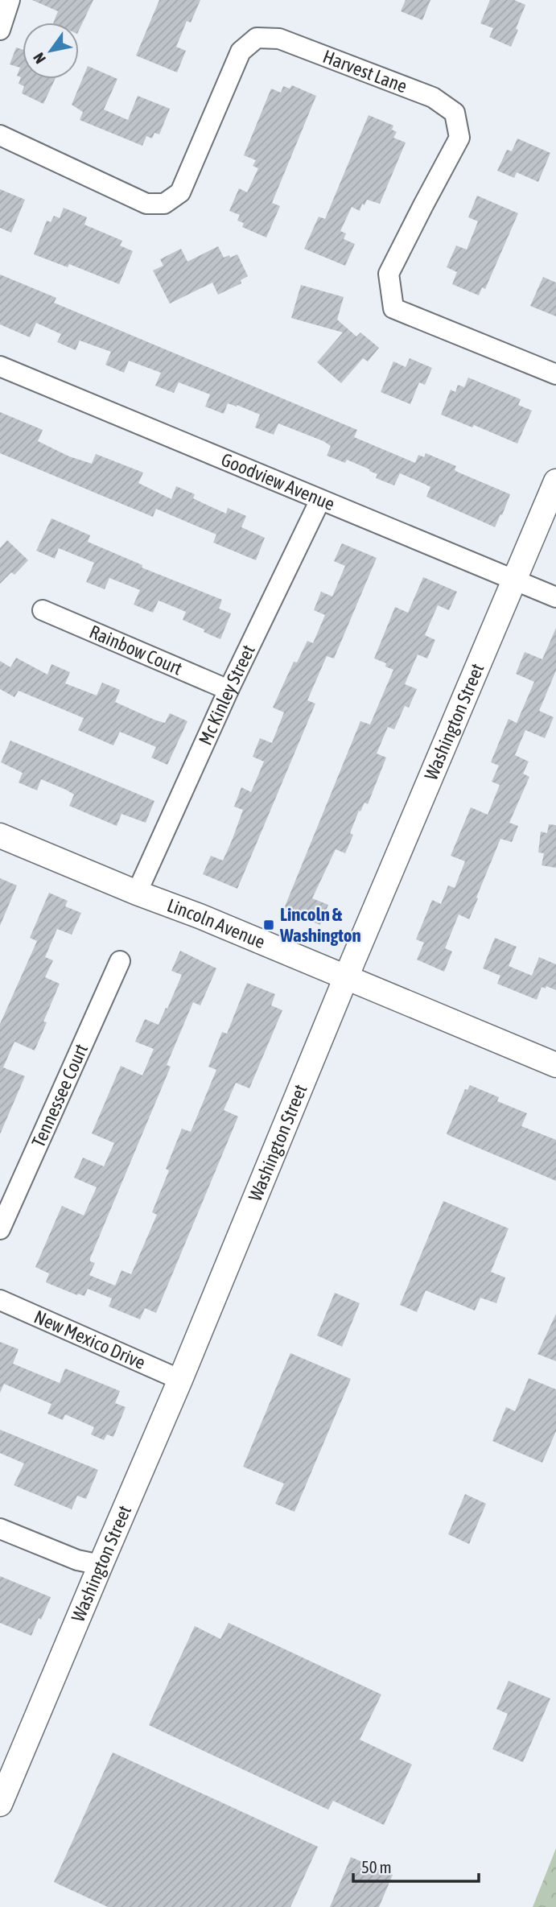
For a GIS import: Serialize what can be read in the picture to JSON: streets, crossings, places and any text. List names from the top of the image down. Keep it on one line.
{"streets":{"street":["Harvest Lane","Goodview Avenue","Rainbow Court","Mc Kinley Street","Washington Street","Lincoln Avenue","Tennessee Court","New Mexico Drive"]},"crossings":[["Goodview Avenue","Mc Kinley Street"],["Goodview Avenue","Washington Street"],["Rainbow Court","Mc Kinley Street"],["Mc Kinley Street","Lincoln Avenue"],["Washington Street","Lincoln Avenue"],["Washington Street","New Mexico Drive"]],"places":{"transit":["Lincoln & Washington"]},"scale_bar":"50 m","north":"bottom left"}
